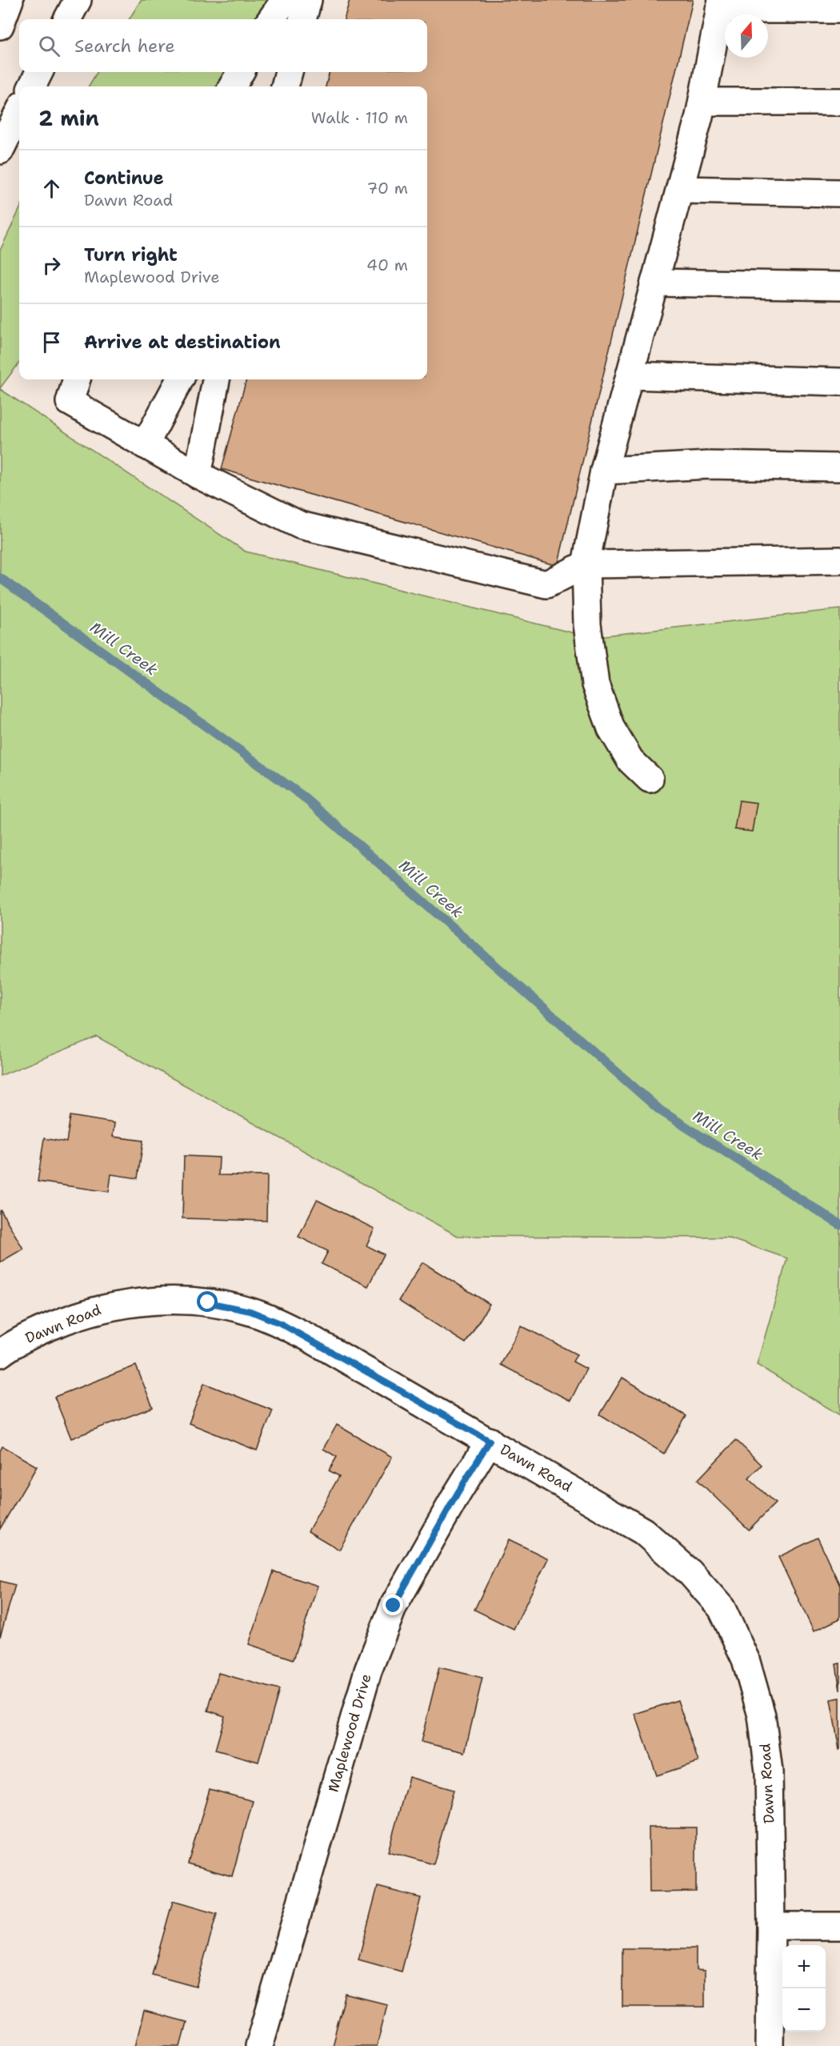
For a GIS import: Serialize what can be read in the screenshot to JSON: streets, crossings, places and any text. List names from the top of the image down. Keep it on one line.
{"streets":{"main road":["Dawn Road","Maplewood Drive"]},"crossings":[["Dawn Road","Maplewood Drive"]],"water":["Mill Creek"],"north":"top","page":{"search":"Search here","heading":["2 min","Walk · 110 m"],"list":[["Continue","Dawn Road","70 m"],["Turn right","Maplewood Drive","40 m"],"Arrive at destination"],"map_buttons":["+","−"]}}
